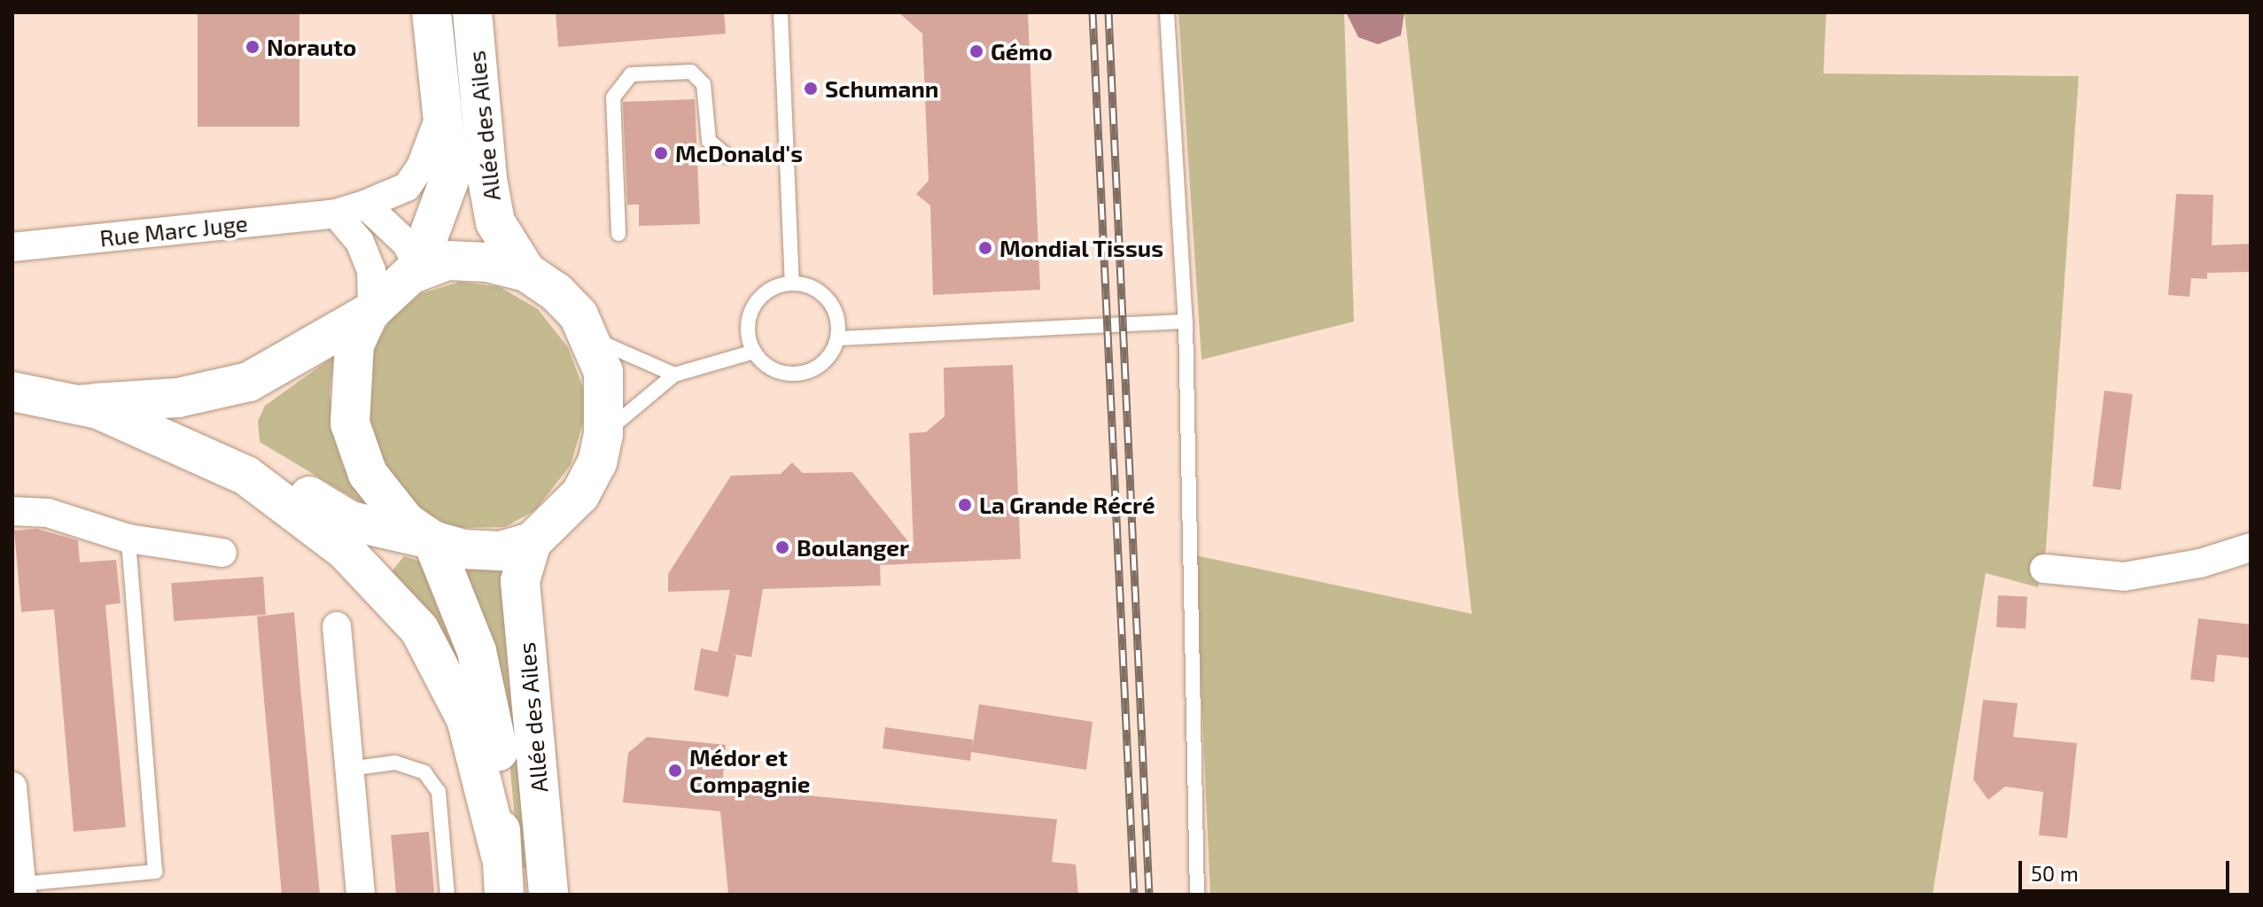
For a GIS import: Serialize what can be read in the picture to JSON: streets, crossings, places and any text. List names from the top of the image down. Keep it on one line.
{"streets":{"main road":["Allée des Ailes"],"street":["Rue Marc Juge"]},"crossings":[["Allée des Ailes","Rue Marc Juge"]],"places":["Norauto","Gémo","Schumann","McDonald's","Mondial Tissus","La Grande Récré","Boulanger","Médor et Compagnie"],"scale_bar":"50 m"}
